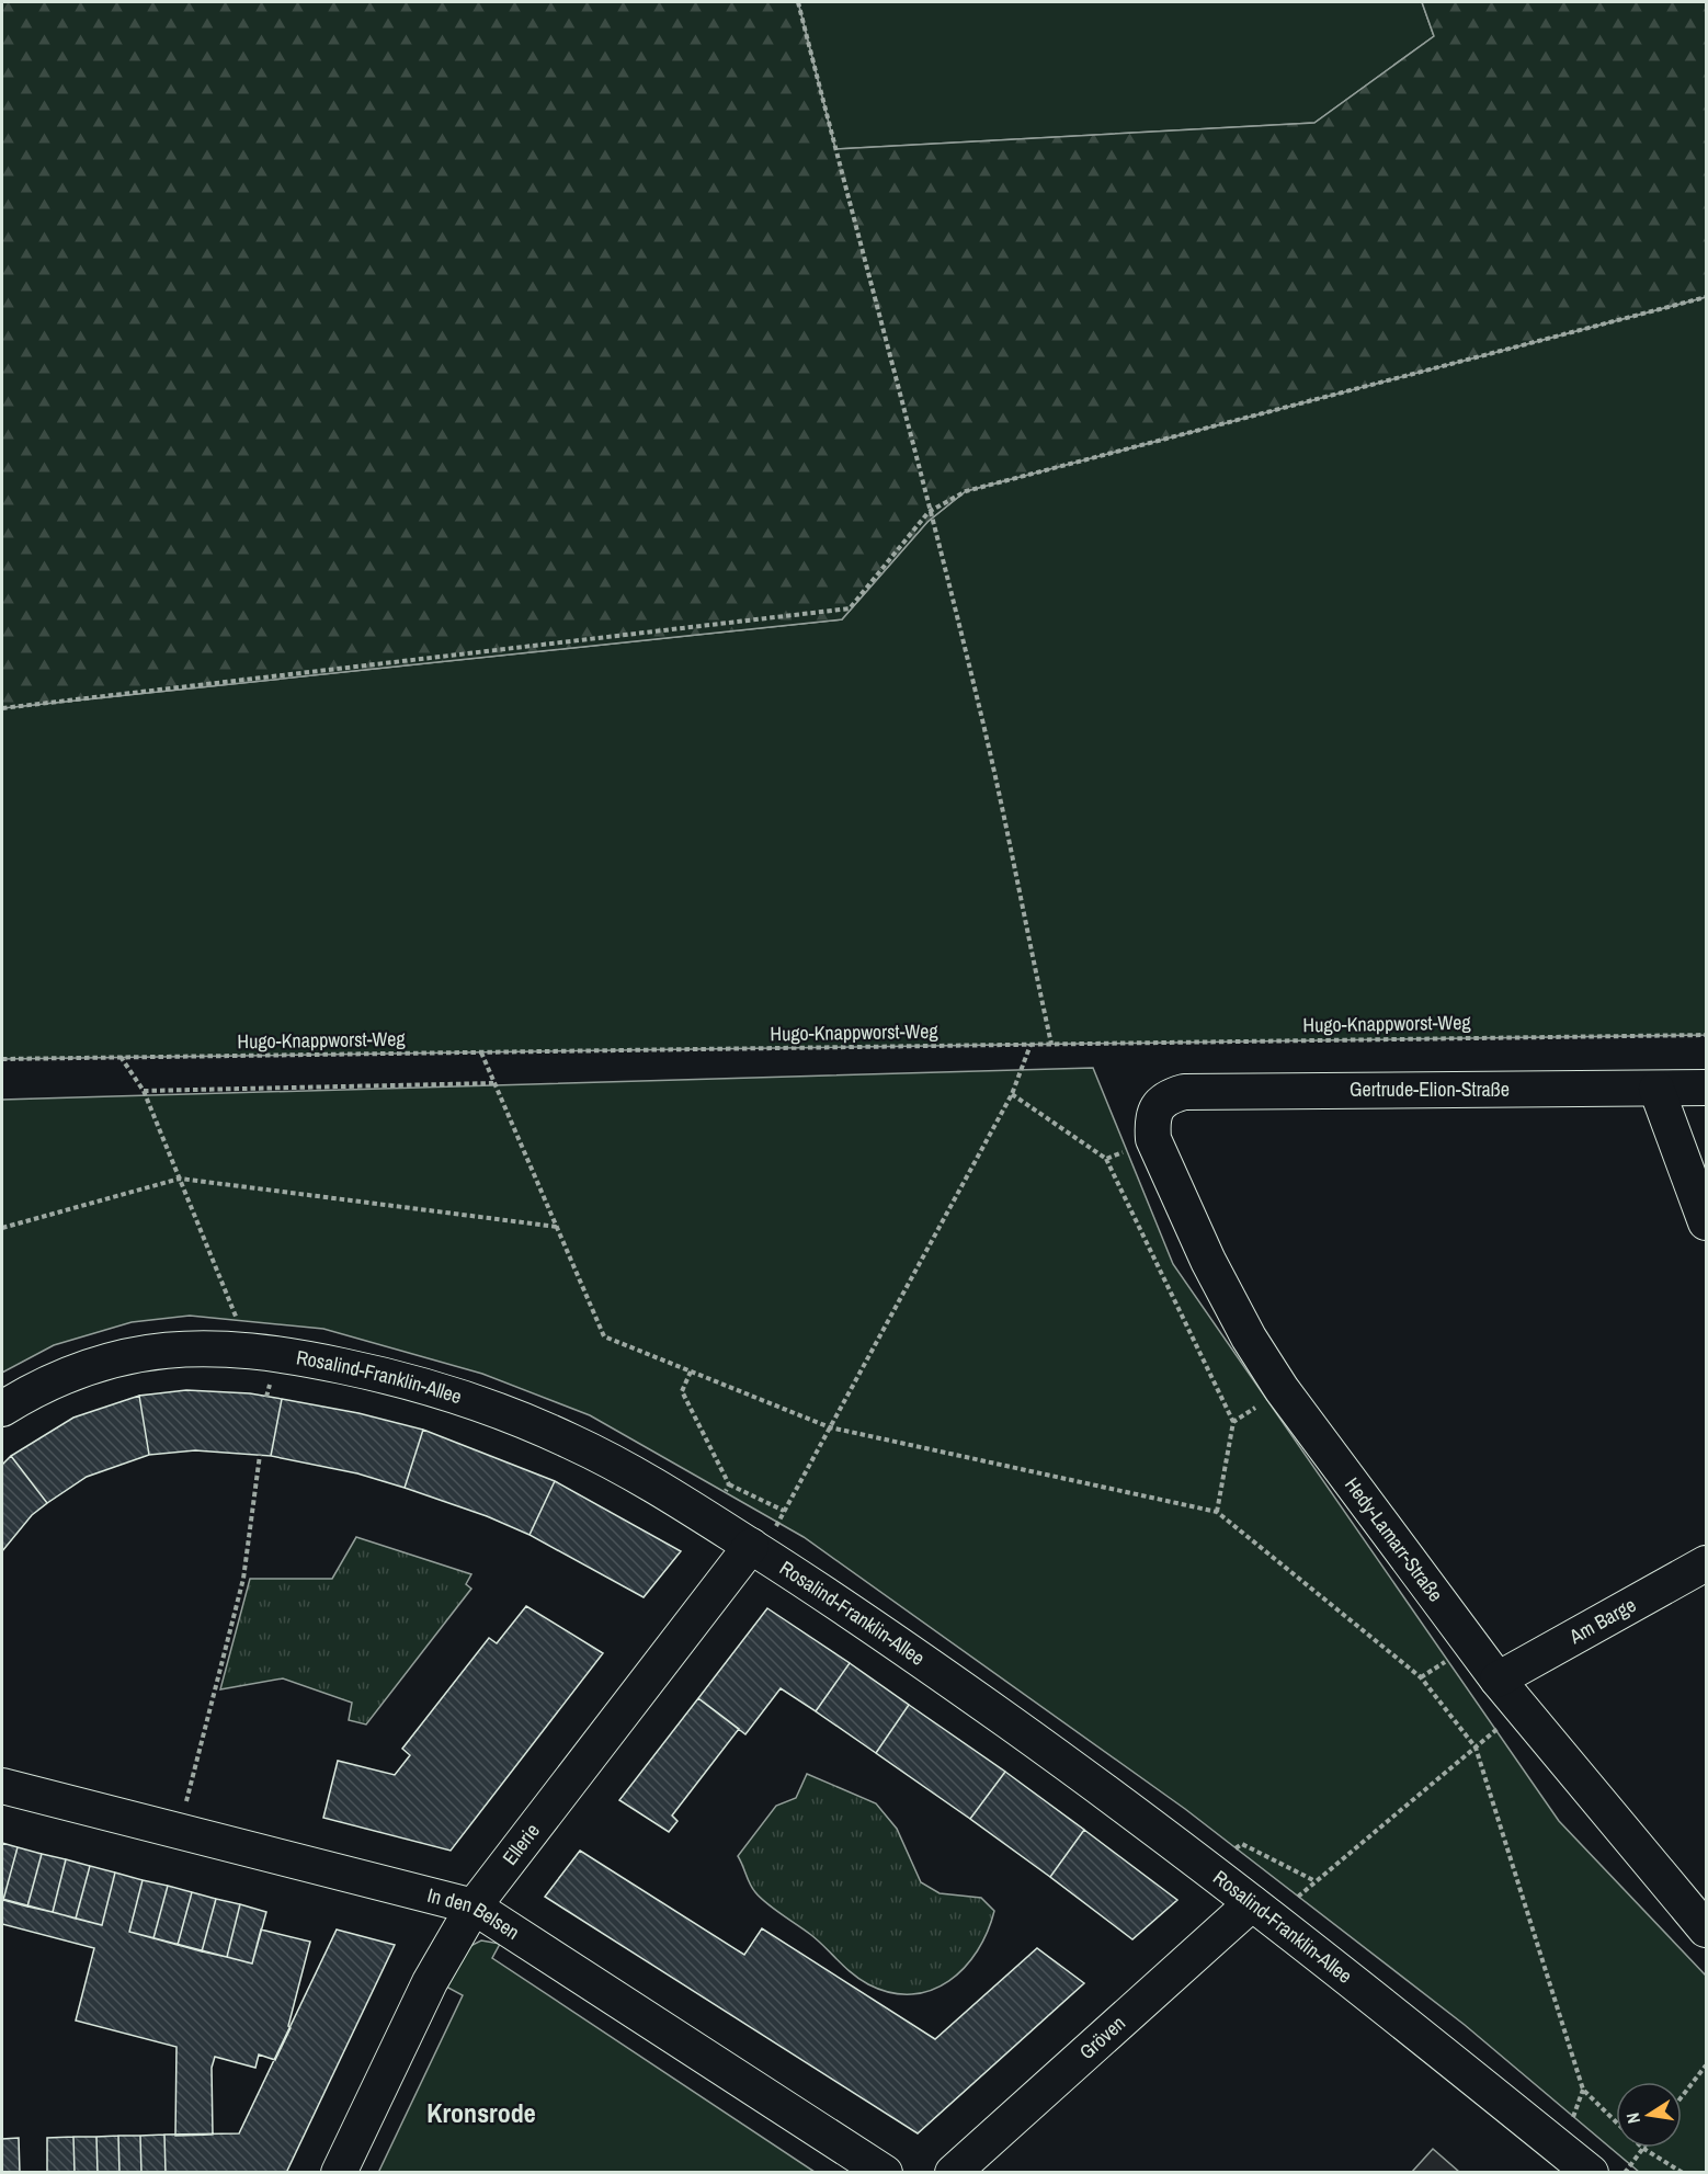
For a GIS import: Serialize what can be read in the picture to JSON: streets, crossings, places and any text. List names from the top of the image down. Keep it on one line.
{"streets":{"street":["Gertrude-Elion-Straße","Rosalind-Franklin-Allee","Hedy-Lamarr-Straße","Am Barge","Ellerie","In den Belsen","Gröven"],"path":["Hugo-Knappworst-Weg"]},"crossings":[["Gertrude-Elion-Straße","Hedy-Lamarr-Straße"],["Rosalind-Franklin-Allee","Ellerie"],["Rosalind-Franklin-Allee","Gröven"],["Hedy-Lamarr-Straße","Am Barge"],["Ellerie","In den Belsen"]],"districts":["Kronsrode"],"north":"left"}
